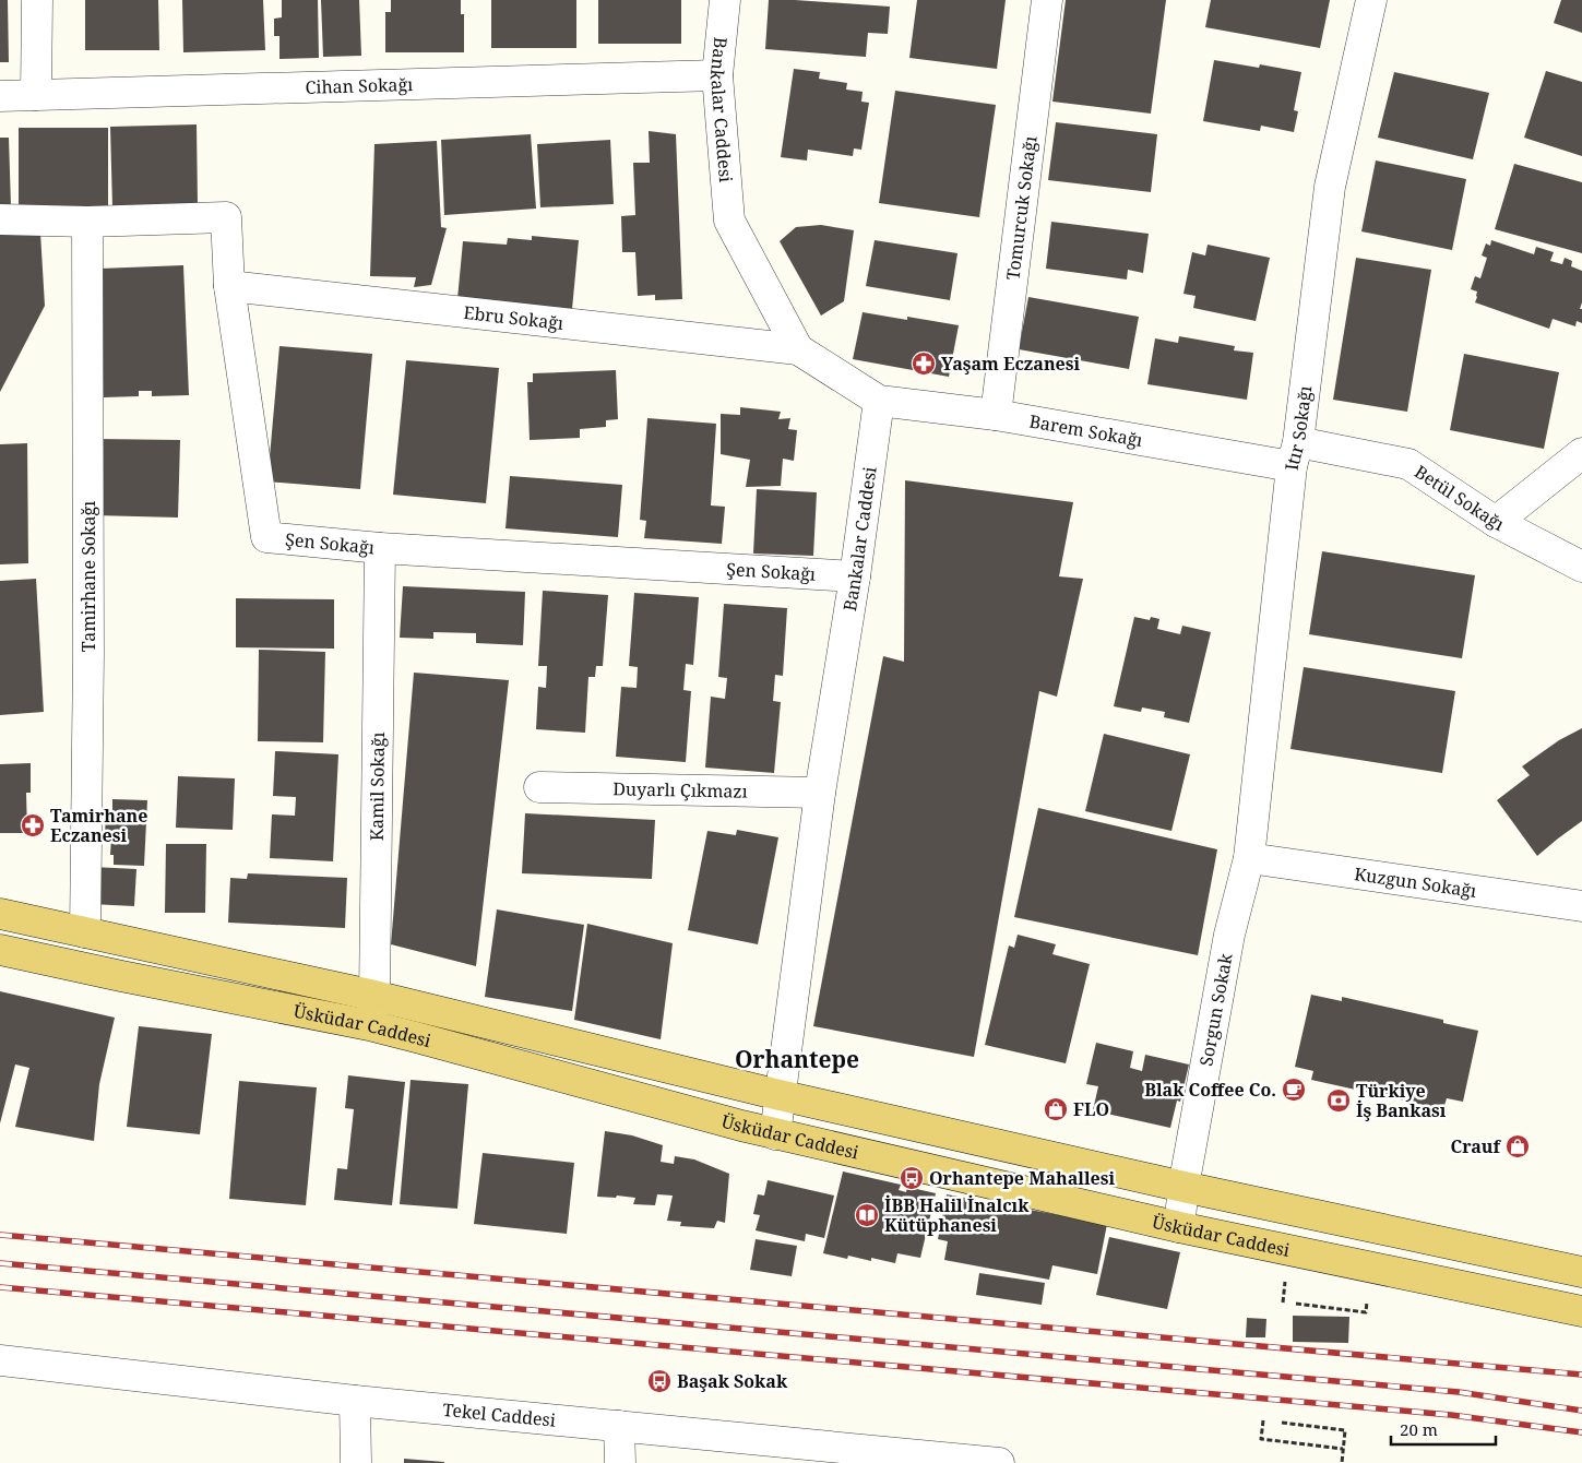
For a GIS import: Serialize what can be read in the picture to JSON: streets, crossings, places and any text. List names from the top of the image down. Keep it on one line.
{"streets":{"main road":["Üsküdar Caddesi"],"street":["Cihan Sokağı","Bankalar Caddesi","Tomurcuk Sokağı","Ebru Sokağı","Itır Sokağı","Barem Sokağı","Betül Sokağı","Şen Sokağı","Tamirhane Sokağı","Kamil Sokağı","Duyarlı Çıkmazı","Kuzgun Sokağı","Sorgun Sokak","Tekel Caddesi"]},"crossings":[["Cihan Sokağı","Bankalar Caddesi"],["Bankalar Caddesi","Ebru Sokağı"],["Bankalar Caddesi","Barem Sokağı"],["Bankalar Caddesi","Şen Sokağı"],["Bankalar Caddesi","Duyarlı Çıkmazı"],["Bankalar Caddesi","Üsküdar Caddesi"],["Tomurcuk Sokağı","Barem Sokağı"],["Ebru Sokağı","Şen Sokağı"],["Itır Sokağı","Barem Sokağı"],["Itır Sokağı","Betül Sokağı"],["Itır Sokağı","Kuzgun Sokağı"],["Itır Sokağı","Sorgun Sokak"],["Barem Sokağı","Betül Sokağı"],["Şen Sokağı","Tamirhane Sokağı"],["Şen Sokağı","Kamil Sokağı"],["Tamirhane Sokağı","Üsküdar Caddesi"],["Kamil Sokağı","Üsküdar Caddesi"],["Kuzgun Sokağı","Sorgun Sokak"],["Sorgun Sokak","Üsküdar Caddesi"]],"districts":["Orhantepe"],"places":{"pharmacy":["Yaşam Eczanesi","Tamirhane Eczanesi"],"cafe":["Blak Coffee Co."],"bank":["Türkiye İş Bankası"],"shop":["FLO","Crauf"],"bus stop":["Orhantepe Mahallesi","Başak Sokak"],"library":["İBB Halil İnalcık Kütüphanesi"]},"scale_bar":"20 m"}
